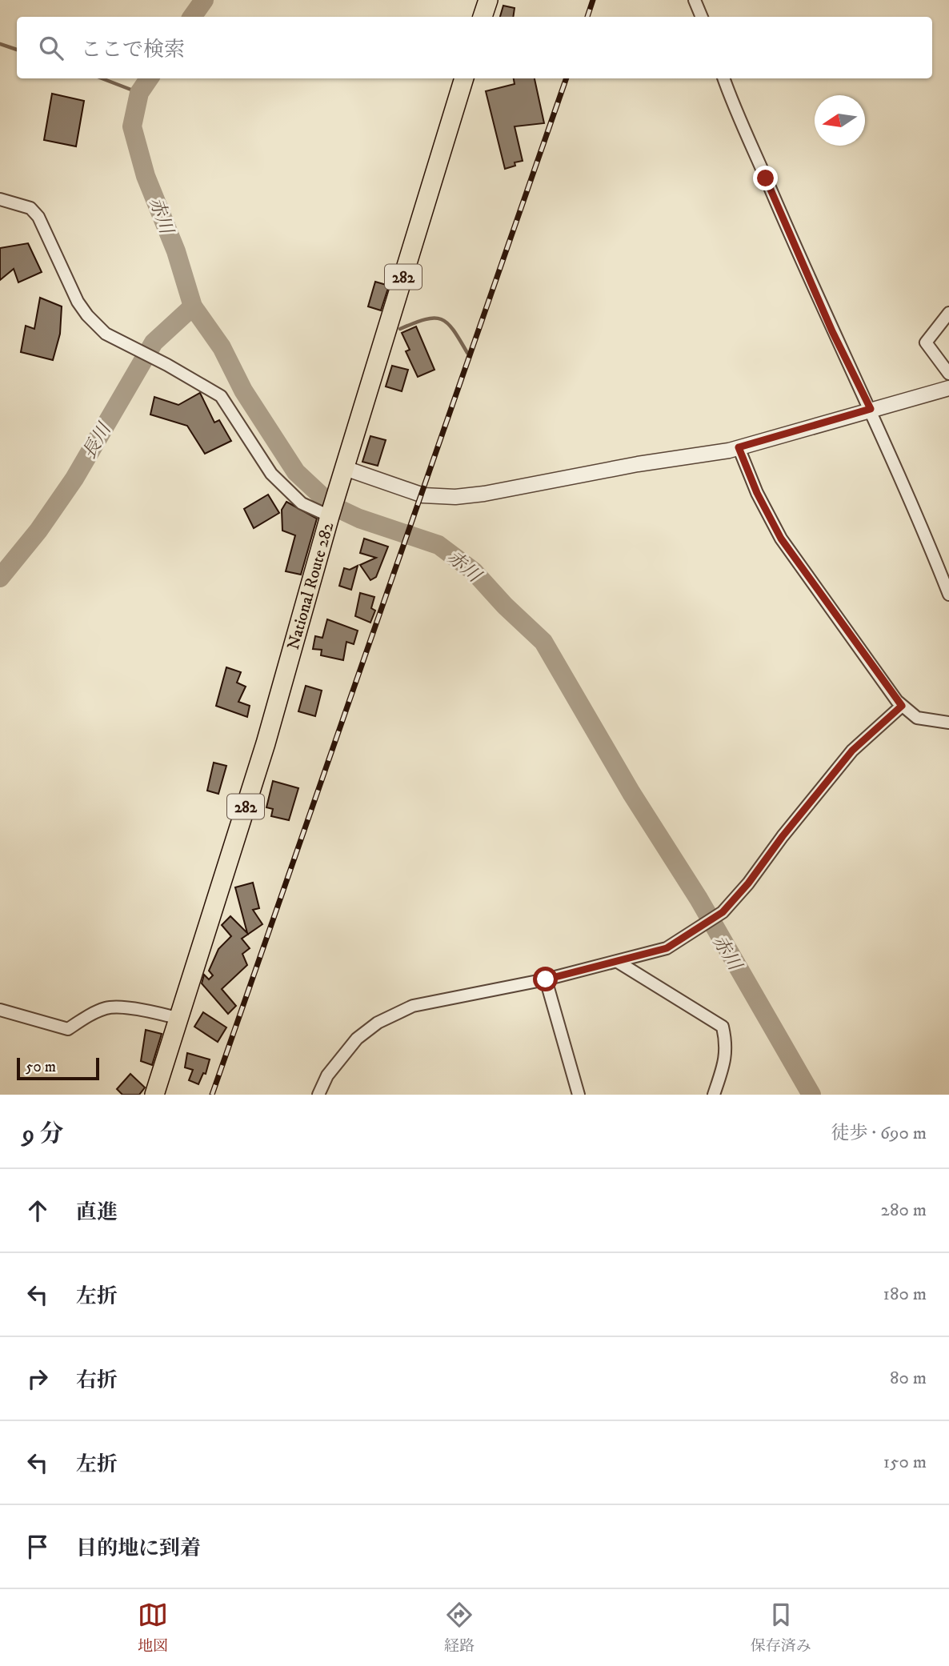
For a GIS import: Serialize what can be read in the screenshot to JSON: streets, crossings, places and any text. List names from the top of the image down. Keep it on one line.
{"streets":{"highway":["282","National Route 282"]},"water":["赤川","長川"],"scale_bar":"50 m","north":"left","page":{"search":"ここで検索","scale":"50 m","heading":["9 分","徒歩 · 690 m"],"list":[["直進","280 m"],["左折","180 m"],["右折","80 m"],["左折","150 m"],"目的地に到着"],"nav":["地図","経路","保存済み"]}}
